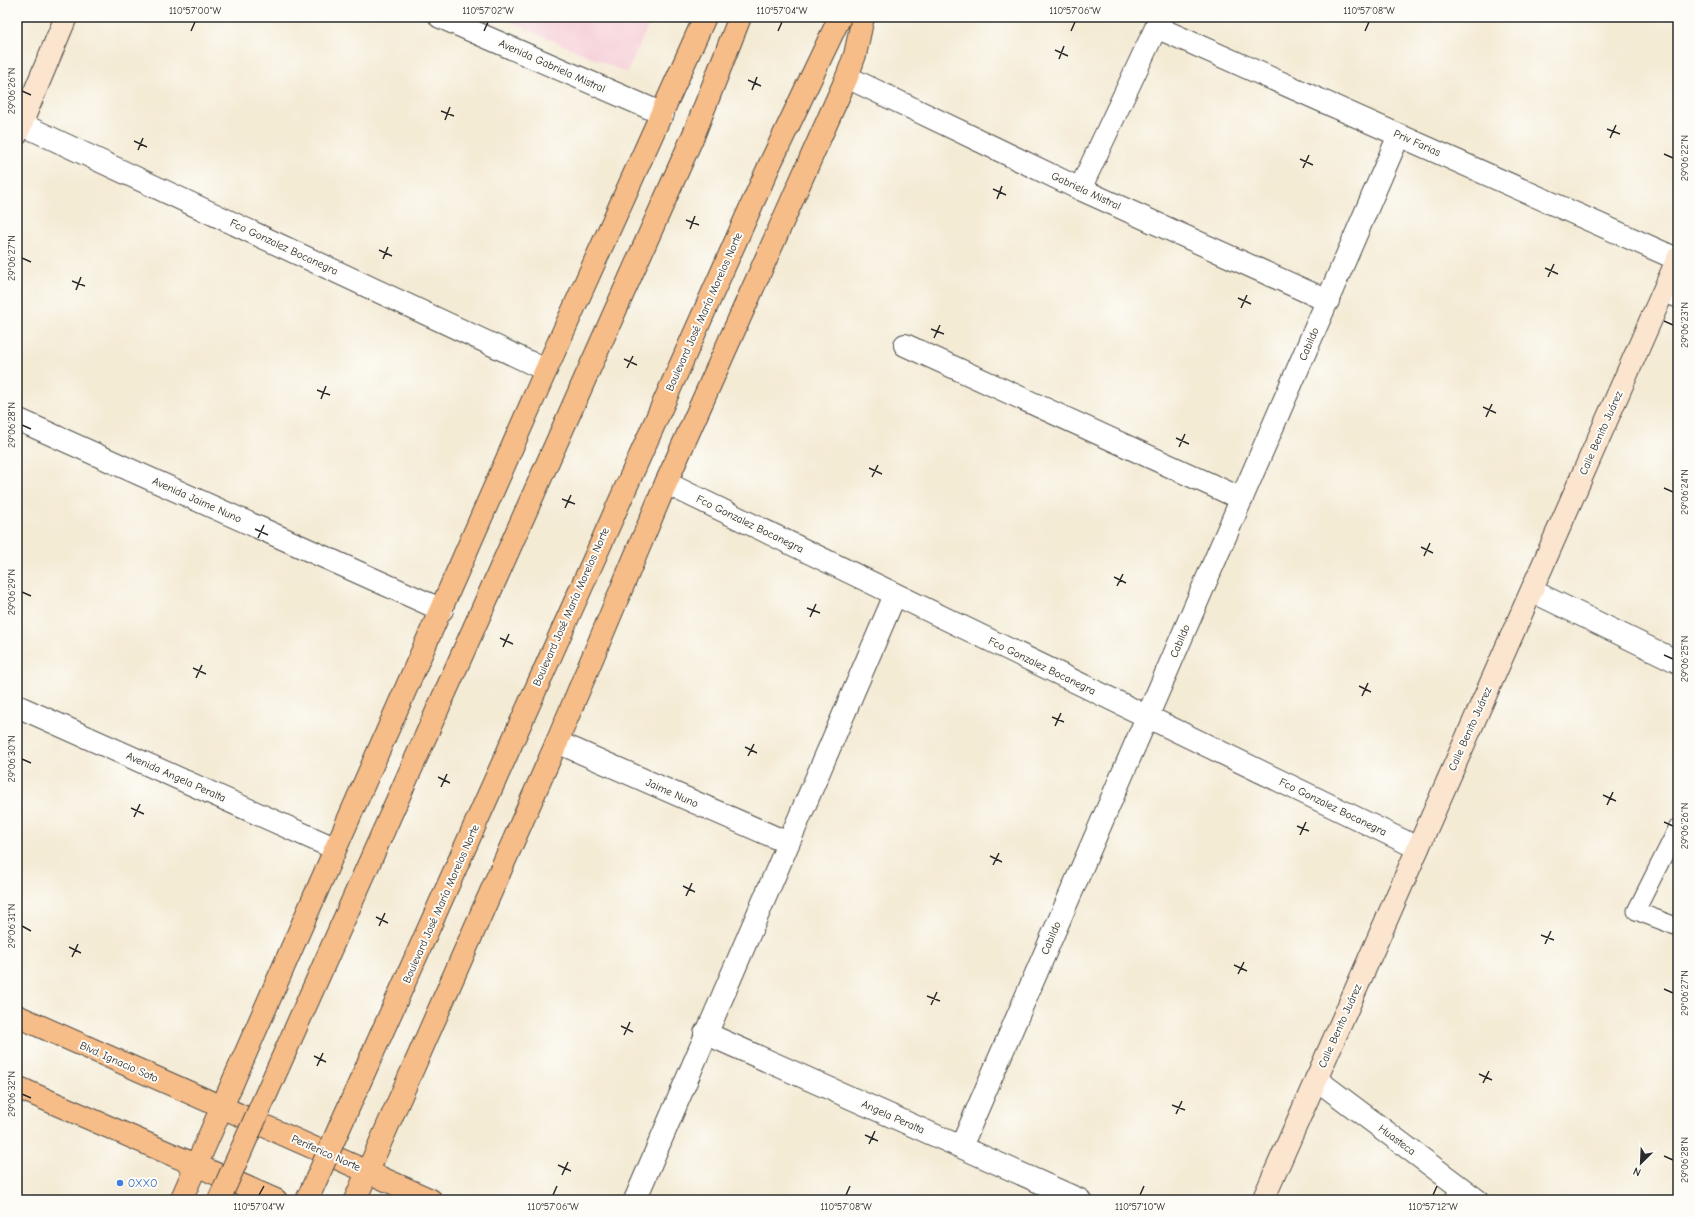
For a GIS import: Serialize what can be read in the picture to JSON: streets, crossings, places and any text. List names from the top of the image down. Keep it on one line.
{"streets":{"main road":["Boulevard José María Morelos Norte","Blvd. Ignacio Soto","Periferico Norte"],"street":["Avenida Gabriela Mistral","Priv Farias","Gabriela Mistral","Fco Gonzalez Bocanegra","Cabildo","Calle Benito Juárez","Avenida Jaime Nuno","Avenida Angela Peralta","Jaime Nuno","Angela Peralta","Huasteca"]},"crossings":[["Priv Farias","Cabildo"],["Priv Farias","Calle Benito Juárez"],["Gabriela Mistral","Cabildo"],["Fco Gonzalez Bocanegra","Cabildo"],["Fco Gonzalez Bocanegra","Calle Benito Juárez"],["Cabildo","Angela Peralta"],["Calle Benito Juárez","Huasteca"],["Blvd. Ignacio Soto","Periferico Norte"]],"places":["OXXO"],"north":"bottom left","coordinates":["110°57'00\"W","110°57'02\"W","110°57'04\"W","110°57'06\"W","110°57'08\"W","29°06'26\"N","29°06'22\"N","29°06'27\"N","29°06'23\"N","29°06'28\"N","29°06'24\"N","29°06'29\"N","29°06'25\"N","29°06'30\"N","29°06'31\"N","29°06'32\"N","110°57'10\"W","110°57'12\"W"]}
